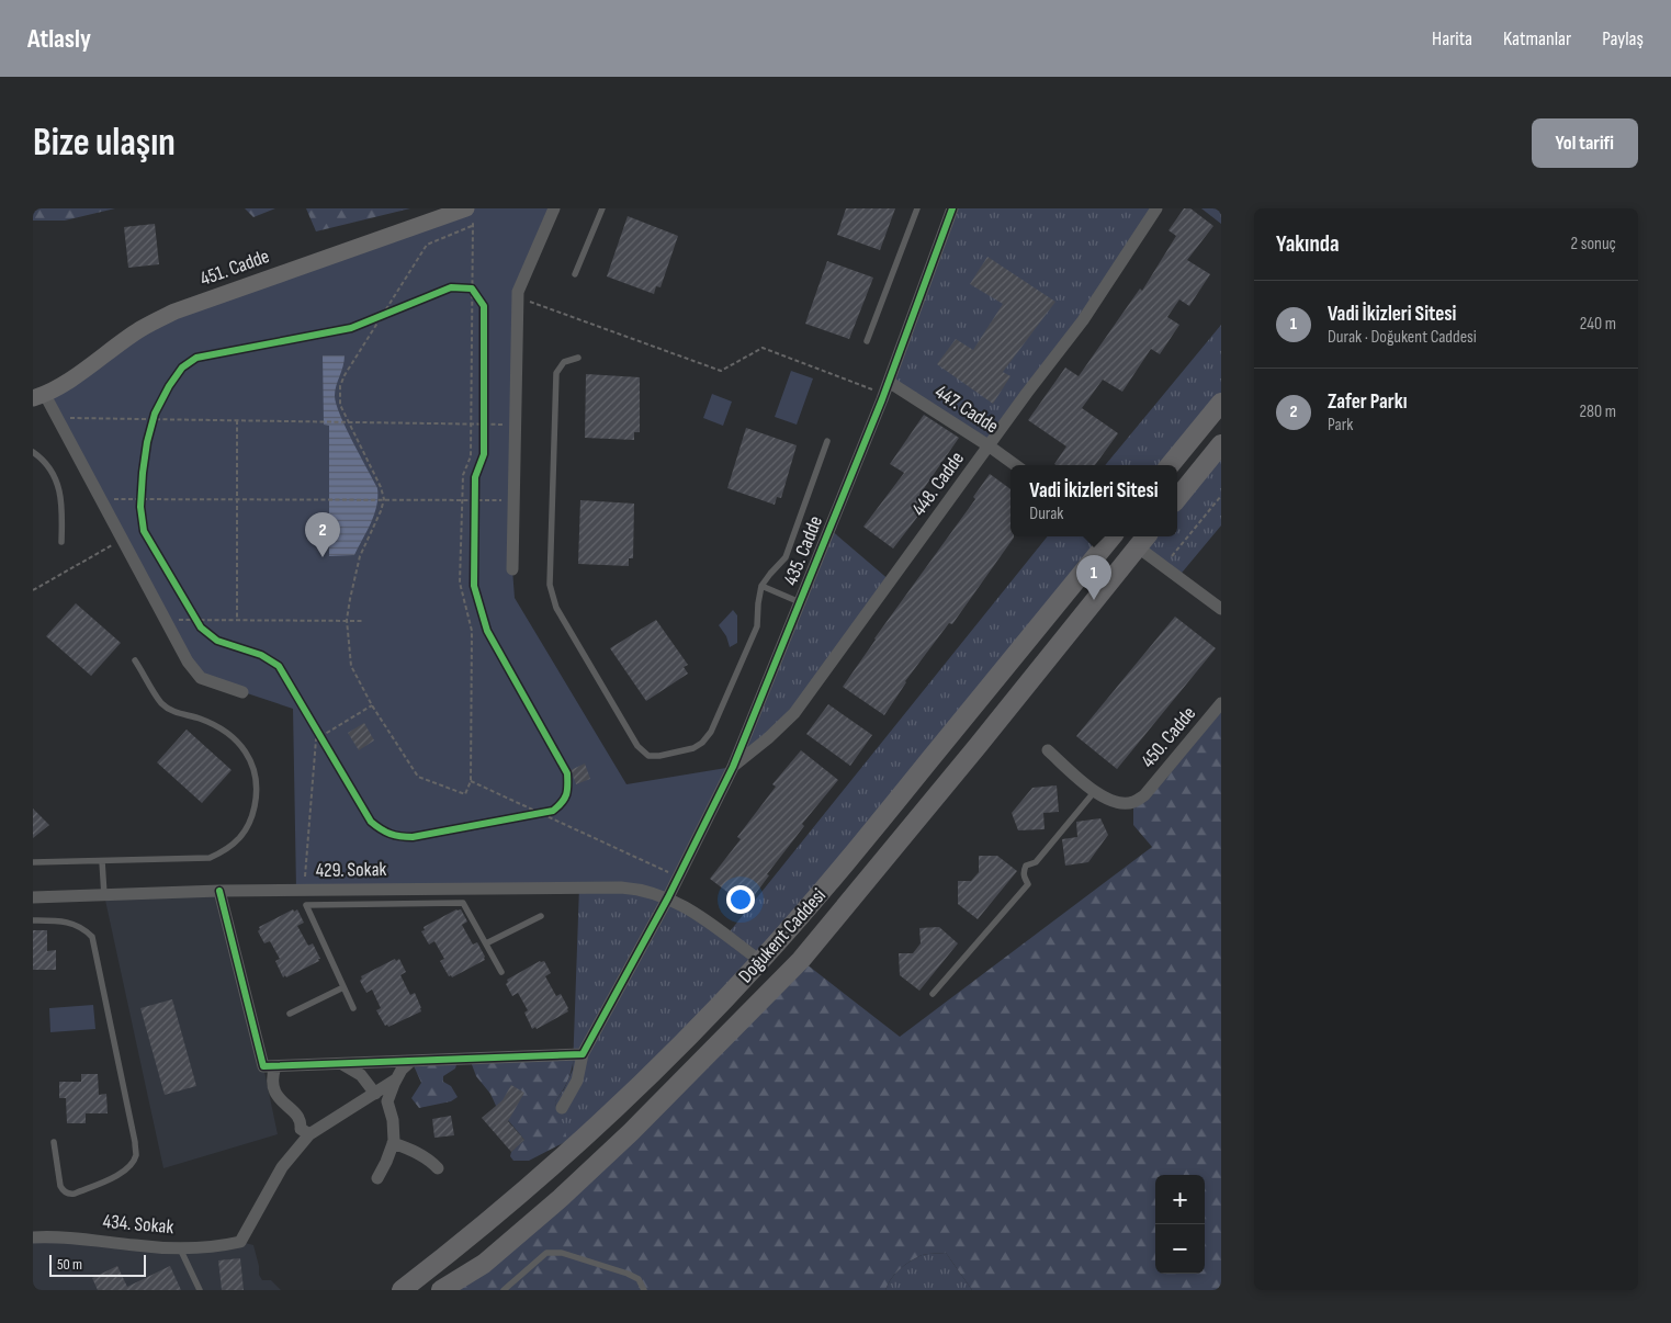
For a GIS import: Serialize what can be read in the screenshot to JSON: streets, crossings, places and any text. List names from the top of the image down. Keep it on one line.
{"streets":{"main road":["Doğukent Caddesi"],"street":["451. Cadde","447. Cadde","448. Cadde","435. Cadde","450. Cadde","429. Sokak","434. Sokak"]},"crossings":[["447. Cadde","448. Cadde"],["447. Cadde","435. Cadde"],["448. Cadde","435. Cadde"],["435. Cadde","429. Sokak"],["429. Sokak","Doğukent Caddesi"]],"scale_bar":"50 m","page":{"header":"Atlasly","nav":["Harita","Katmanlar","Paylaş"],"buttons":"Yol tarifi","title":"Bize ulaşın","heading":["Yakında","2 sonuç"],"list":[{"mark":"1","name":"Vadi İkizleri Sitesi","note":"Durak · Doğukent Caddesi","value":"240 m"},{"mark":"2","name":"Zafer Parkı","note":"Park","value":"280 m"}],"popup":["Vadi İkizleri Sitesi","Durak"],"pins":["2","1"],"map_buttons":["+","−"],"scale":"50 m"}}
